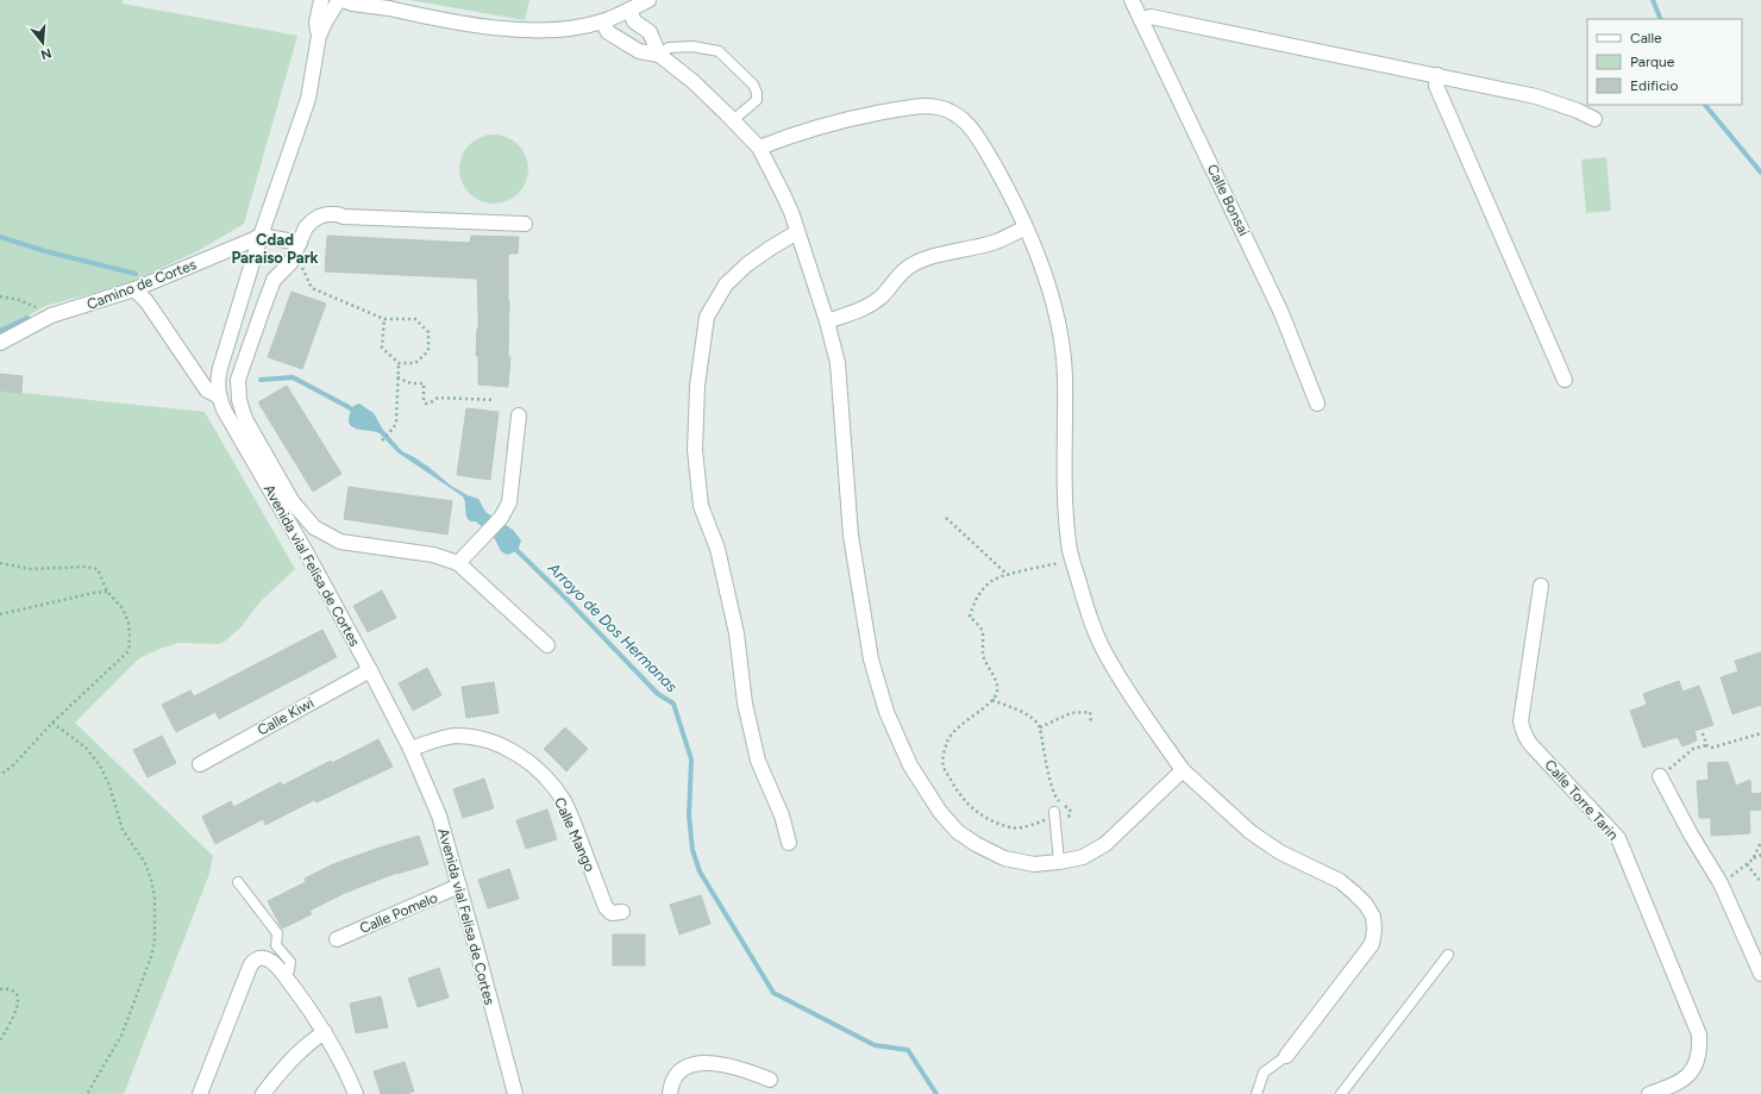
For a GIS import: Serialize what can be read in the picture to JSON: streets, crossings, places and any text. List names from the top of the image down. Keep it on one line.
{"streets":{"street":["Calle Bonsai","Camino de Cortes","Avenida vial Felisa de Cortes","Calle Kiwi","Calle Torre Tarin","Calle Mango","Calle Pomelo"]},"crossings":[["Camino de Cortes","Avenida vial Felisa de Cortes"],["Avenida vial Felisa de Cortes","Calle Kiwi"],["Avenida vial Felisa de Cortes","Calle Mango"],["Avenida vial Felisa de Cortes","Calle Pomelo"]],"districts":["Cdad Paraiso Park"],"water":["Arroyo de Dos Hermanas"],"legend":["Calle","Parque","Edificio"],"north":"bottom"}
